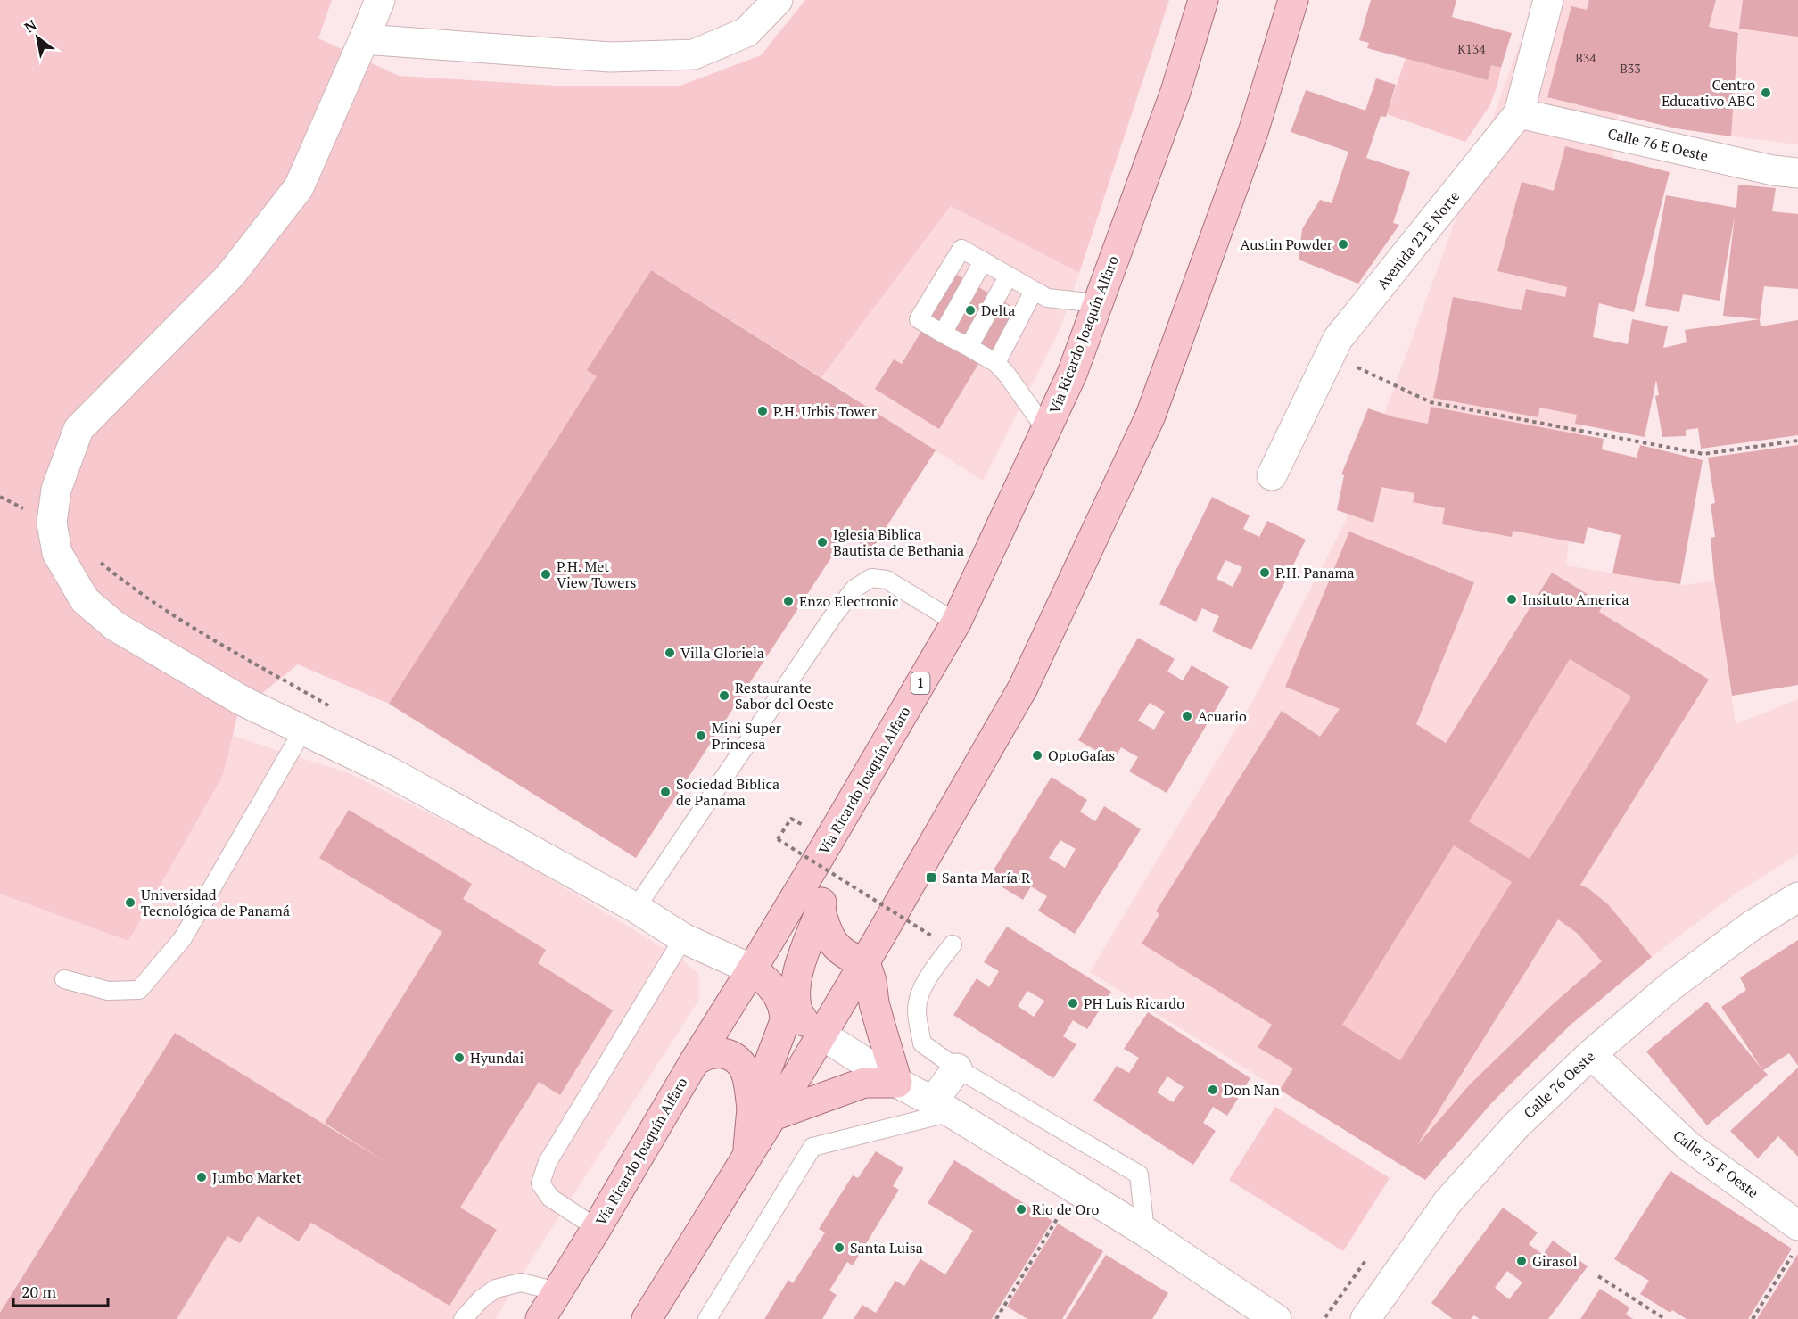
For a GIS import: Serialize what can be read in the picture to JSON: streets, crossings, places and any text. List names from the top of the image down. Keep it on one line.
{"streets":{"main road":["Vía Ricardo Joaquín Alfaro","1"],"street":["Calle 76 E Oeste","Avenida 22 E Norte","Calle 76 Oeste","Calle 75 F Oeste"]},"crossings":[["Calle 76 E Oeste","Avenida 22 E Norte"],["Calle 76 Oeste","Calle 75 F Oeste"]],"places":{"other":["Centro Educativo ABC","Austin Powder","Delta","P.H. Urbis Tower","Iglesia Biblica Bautista de Bethania","P.H. Panama","P.H. Met View Towers","Insituto America","Enzo Electronic","Villa Gloriela","Restaurante Sabor del Oeste","Acuario","Mini Super Princesa","OptoGafas","Sociedad Biblica de Panama","Universidad Tecnológica de Panamá","PH Luis Ricardo","Hyundai","Don Nan","Jumbo Market","Rio de Oro","Santa Luisa","Girasol"],"transit":["Santa María R"]},"house_numbers":["K134","B34","B33"],"scale_bar":"20 m","north":"top left"}
